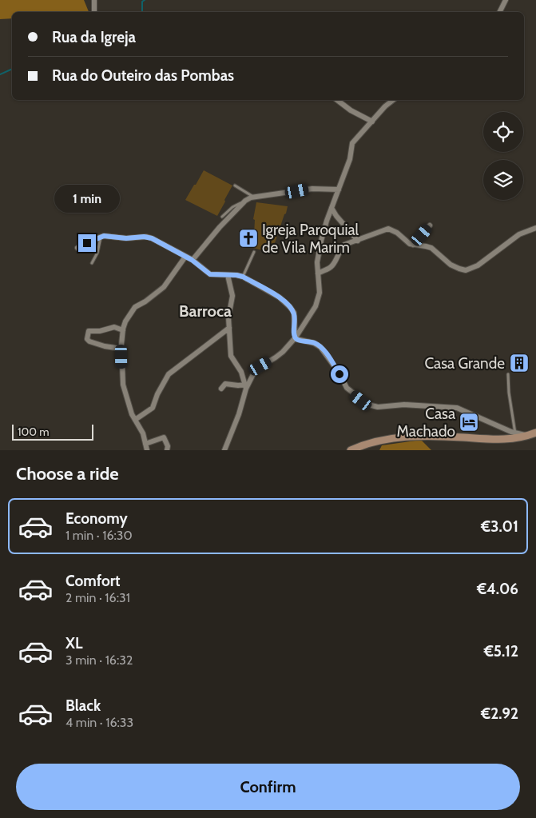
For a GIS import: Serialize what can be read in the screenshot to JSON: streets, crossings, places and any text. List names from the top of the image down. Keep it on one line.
{"districts":["Barroca"],"places":{"church":["Igreja Paroquial de Vila Marim"],"building":["Casa Grande"],"hotel":["Casa Machado"]},"scale_bar":"100 m","page":{"banner":["Rua da Igreja","Rua do Outeiro das Pombas"],"bubble":"1 min","scale":"100 m","heading":"Choose a ride","list":[{"name":"Economy","note":"1 min · 16:30","value":"€3.01"},{"name":"Comfort","note":"2 min · 16:31","value":"€4.06"},{"name":"XL","note":"3 min · 16:32","value":"€5.12"},{"name":"Black","note":"4 min · 16:33","value":"€2.92"}],"buttons":"Confirm"}}
